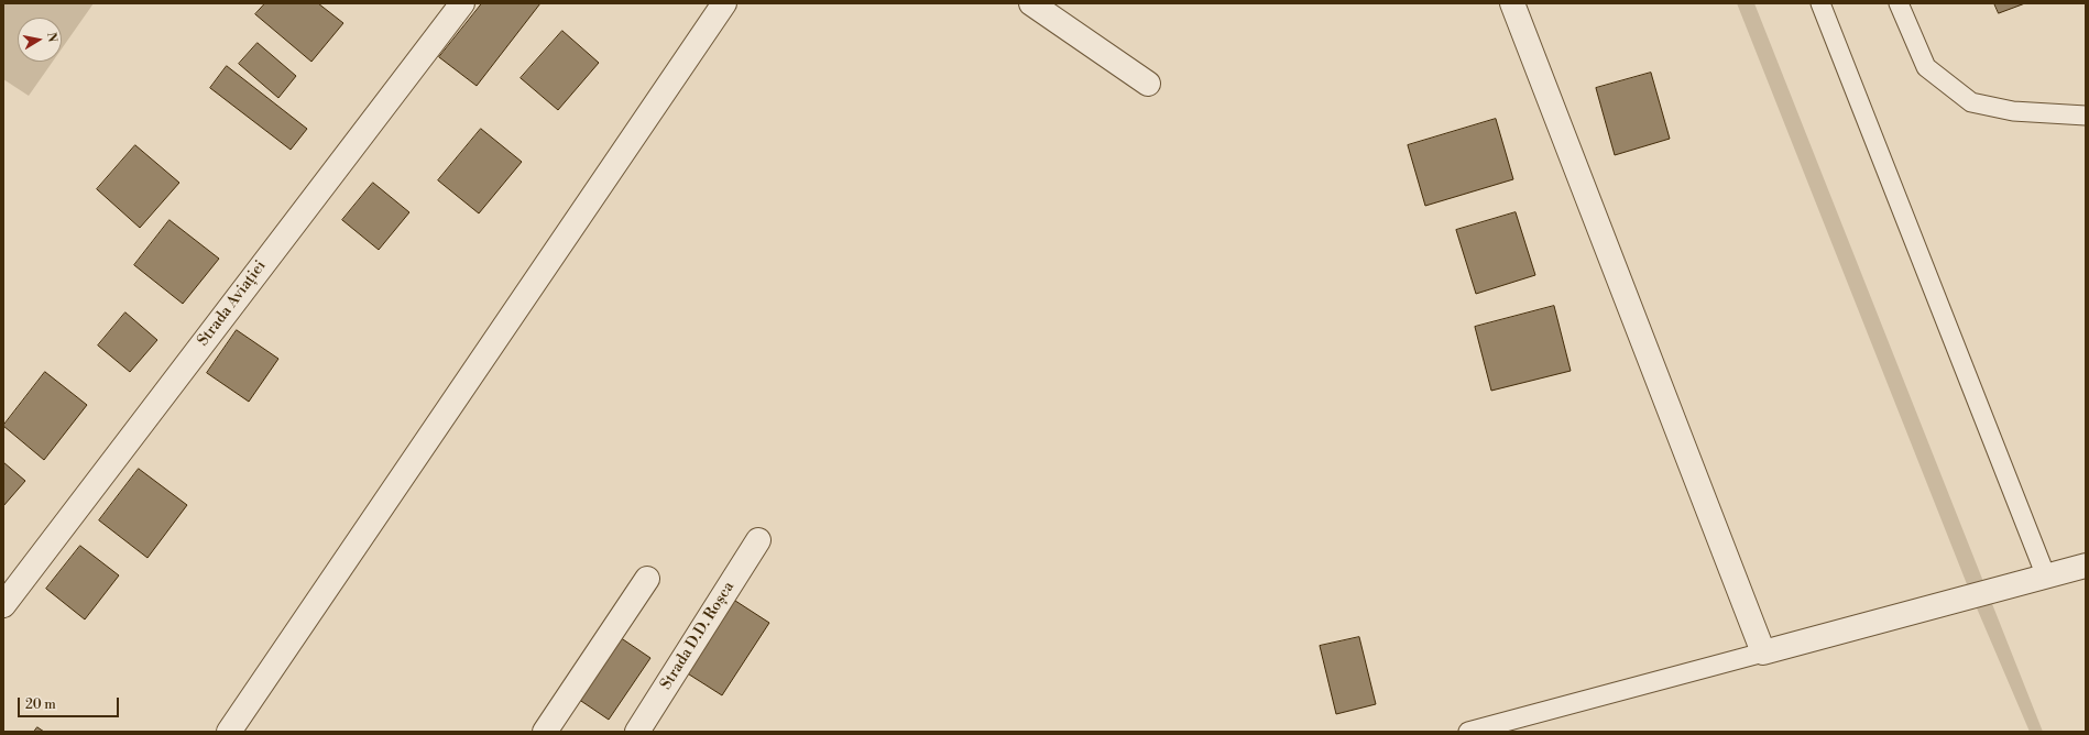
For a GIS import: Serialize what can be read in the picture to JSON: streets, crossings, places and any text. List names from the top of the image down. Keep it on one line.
{"streets":{"street":["Strada Aviației","Strada D.D. Roșca"]},"scale_bar":"20 m","north":"right"}
